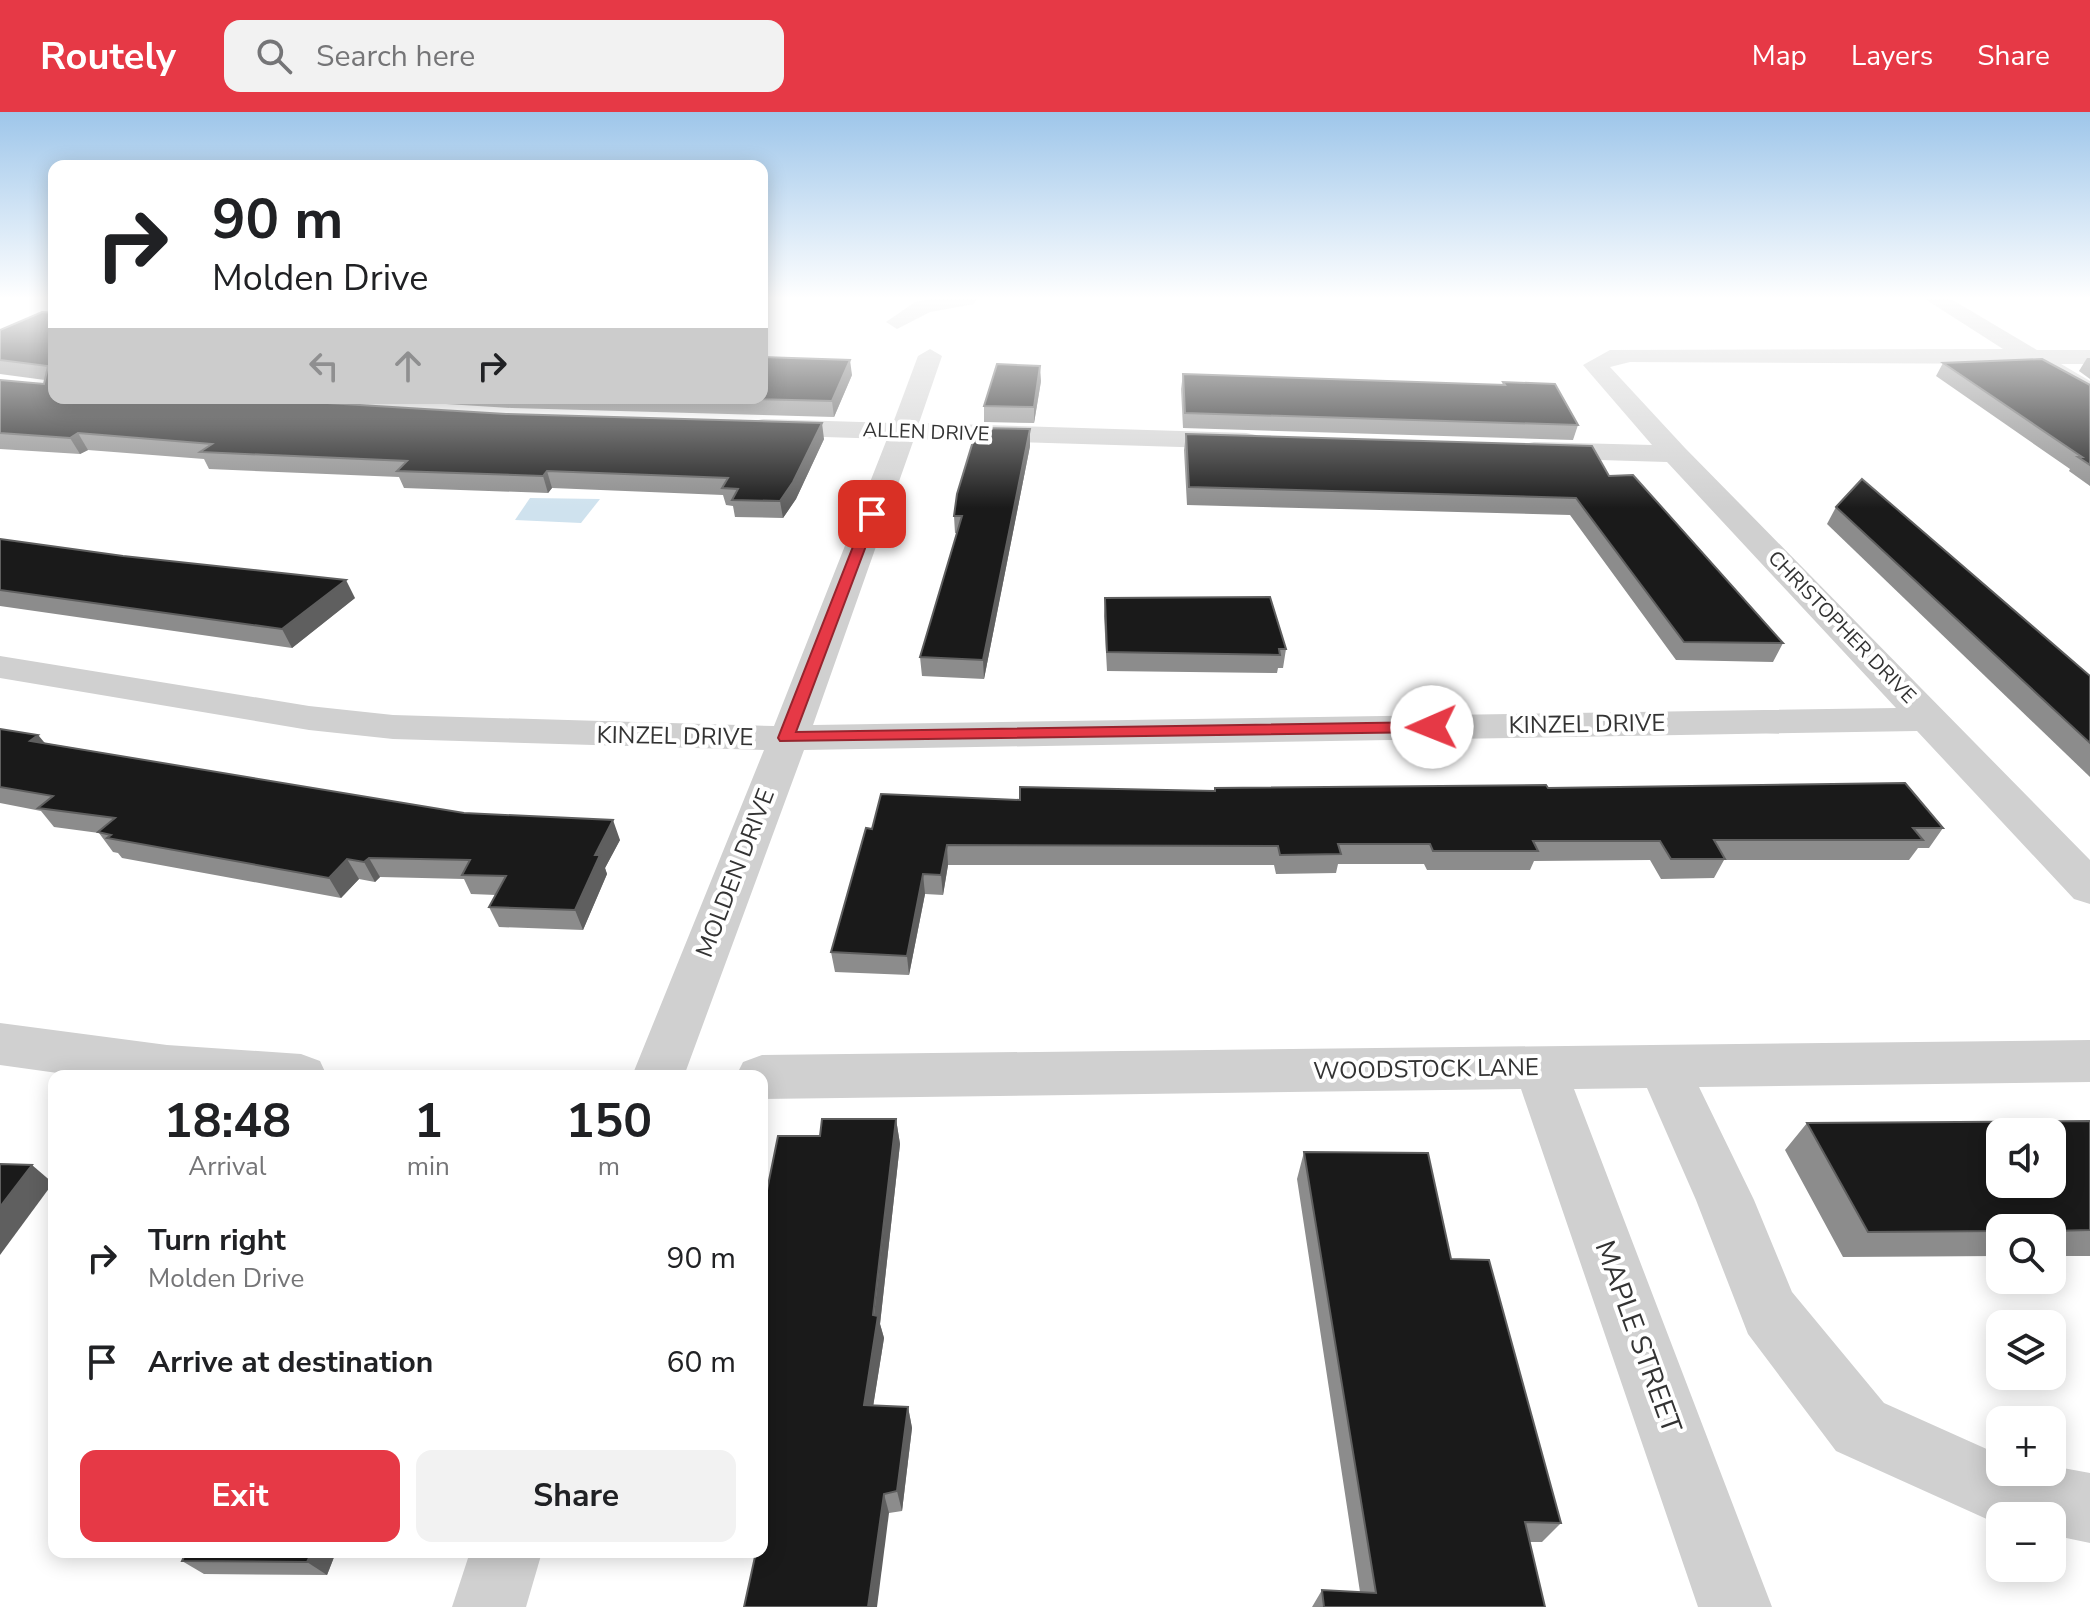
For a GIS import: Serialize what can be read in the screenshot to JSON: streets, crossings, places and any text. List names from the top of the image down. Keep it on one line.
{"streets":{"street":["ALLEN DRIVE","CHRISTOPHER DRIVE","KINZEL DRIVE","MOLDEN DRIVE","WOODSTOCK LANE","MAPLE STREET"]},"crossings":[["ALLEN DRIVE","MOLDEN DRIVE"],["CHRISTOPHER DRIVE","KINZEL DRIVE"],["KINZEL DRIVE","MOLDEN DRIVE"],["WOODSTOCK LANE","MAPLE STREET"]],"page":{"header":"Routely","search":"Search here","nav":["Map","Layers","Share"],"turn":["90 m","Molden Drive"],"eta":["18:48","Arrival","1","min","150","m"],"map_buttons":["+","−"],"list":[{"name":"Turn right","note":"Molden Drive","value":"90 m"},{"name":"Arrive at destination","value":"60 m"}],"buttons":["Exit","Share"]}}
